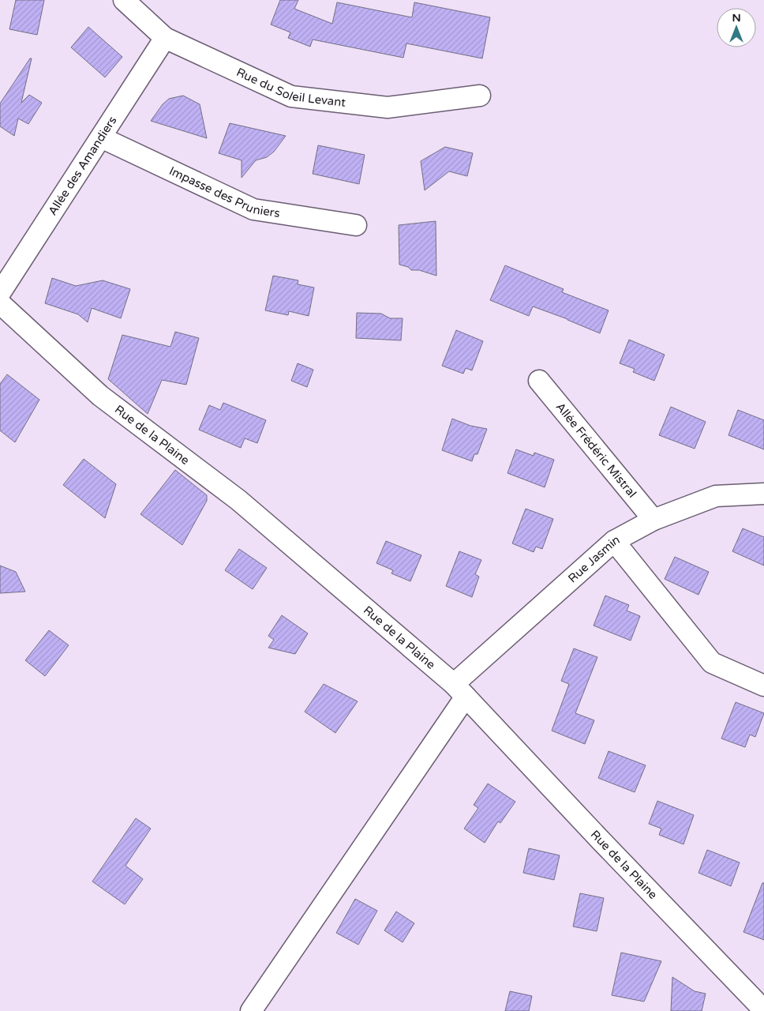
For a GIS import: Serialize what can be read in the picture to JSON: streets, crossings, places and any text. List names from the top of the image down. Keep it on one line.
{"streets":{"street":["Rue du Soleil Levant","Allée des Amandiers","Impasse des Pruniers","Rue de la Plaine","Allée Frédéric Mistral","Rue Jasmin"]},"crossings":[["Rue du Soleil Levant","Allée des Amandiers"],["Allée des Amandiers","Impasse des Pruniers"],["Rue de la Plaine","Rue Jasmin"],["Allée Frédéric Mistral","Rue Jasmin"]],"north":"top"}
